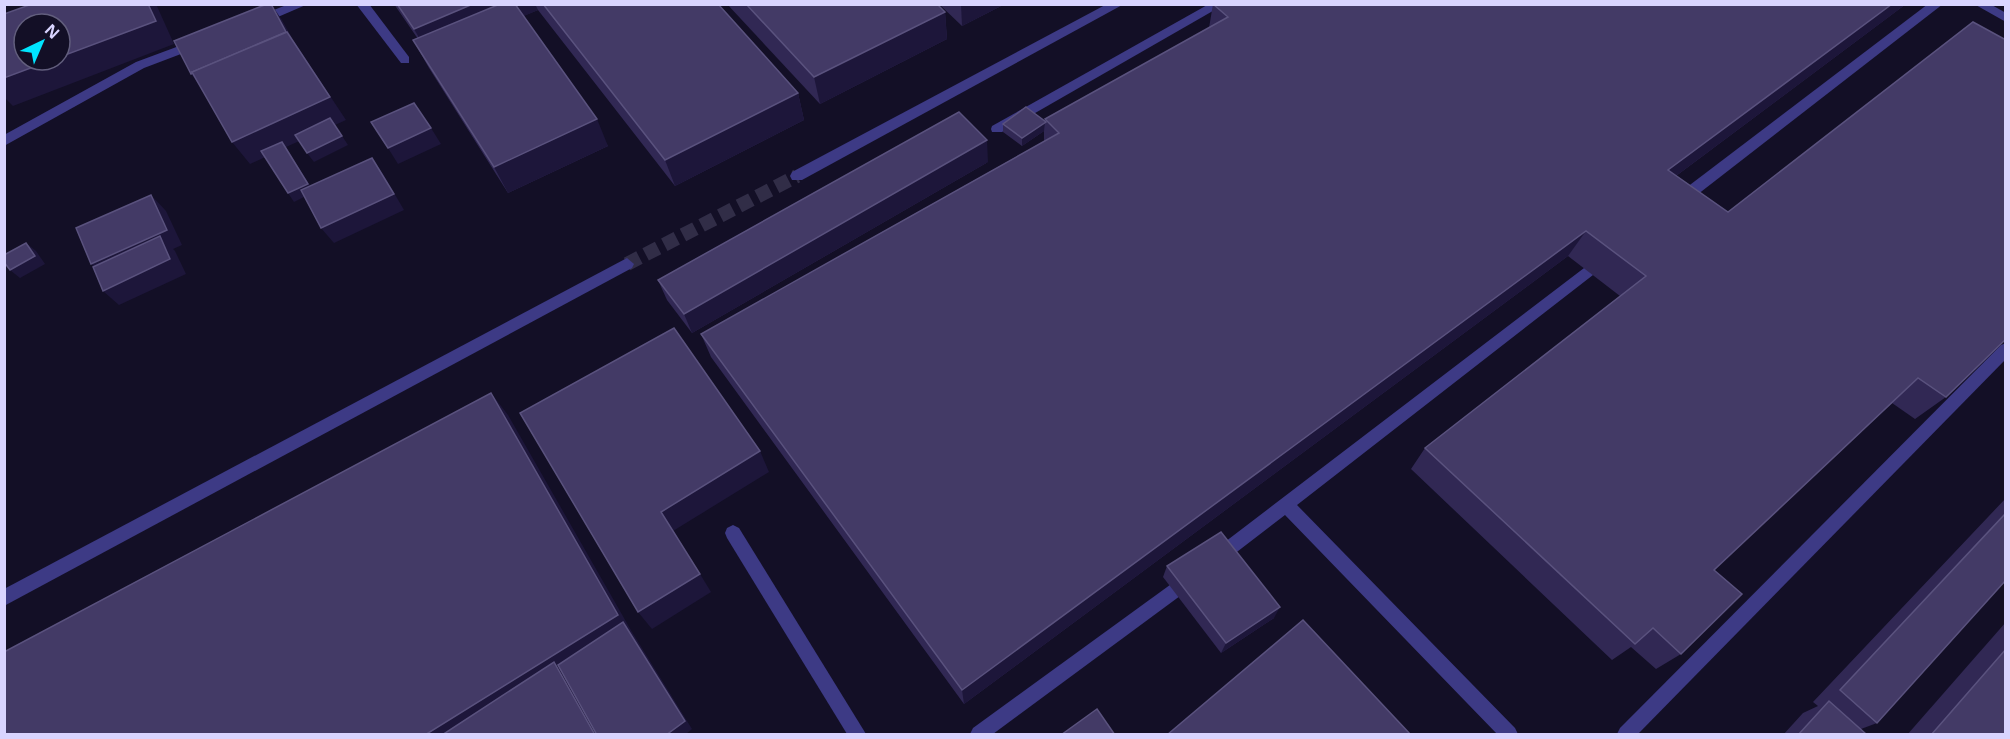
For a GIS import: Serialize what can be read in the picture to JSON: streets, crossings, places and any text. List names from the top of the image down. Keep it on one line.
{"north":"top right"}
